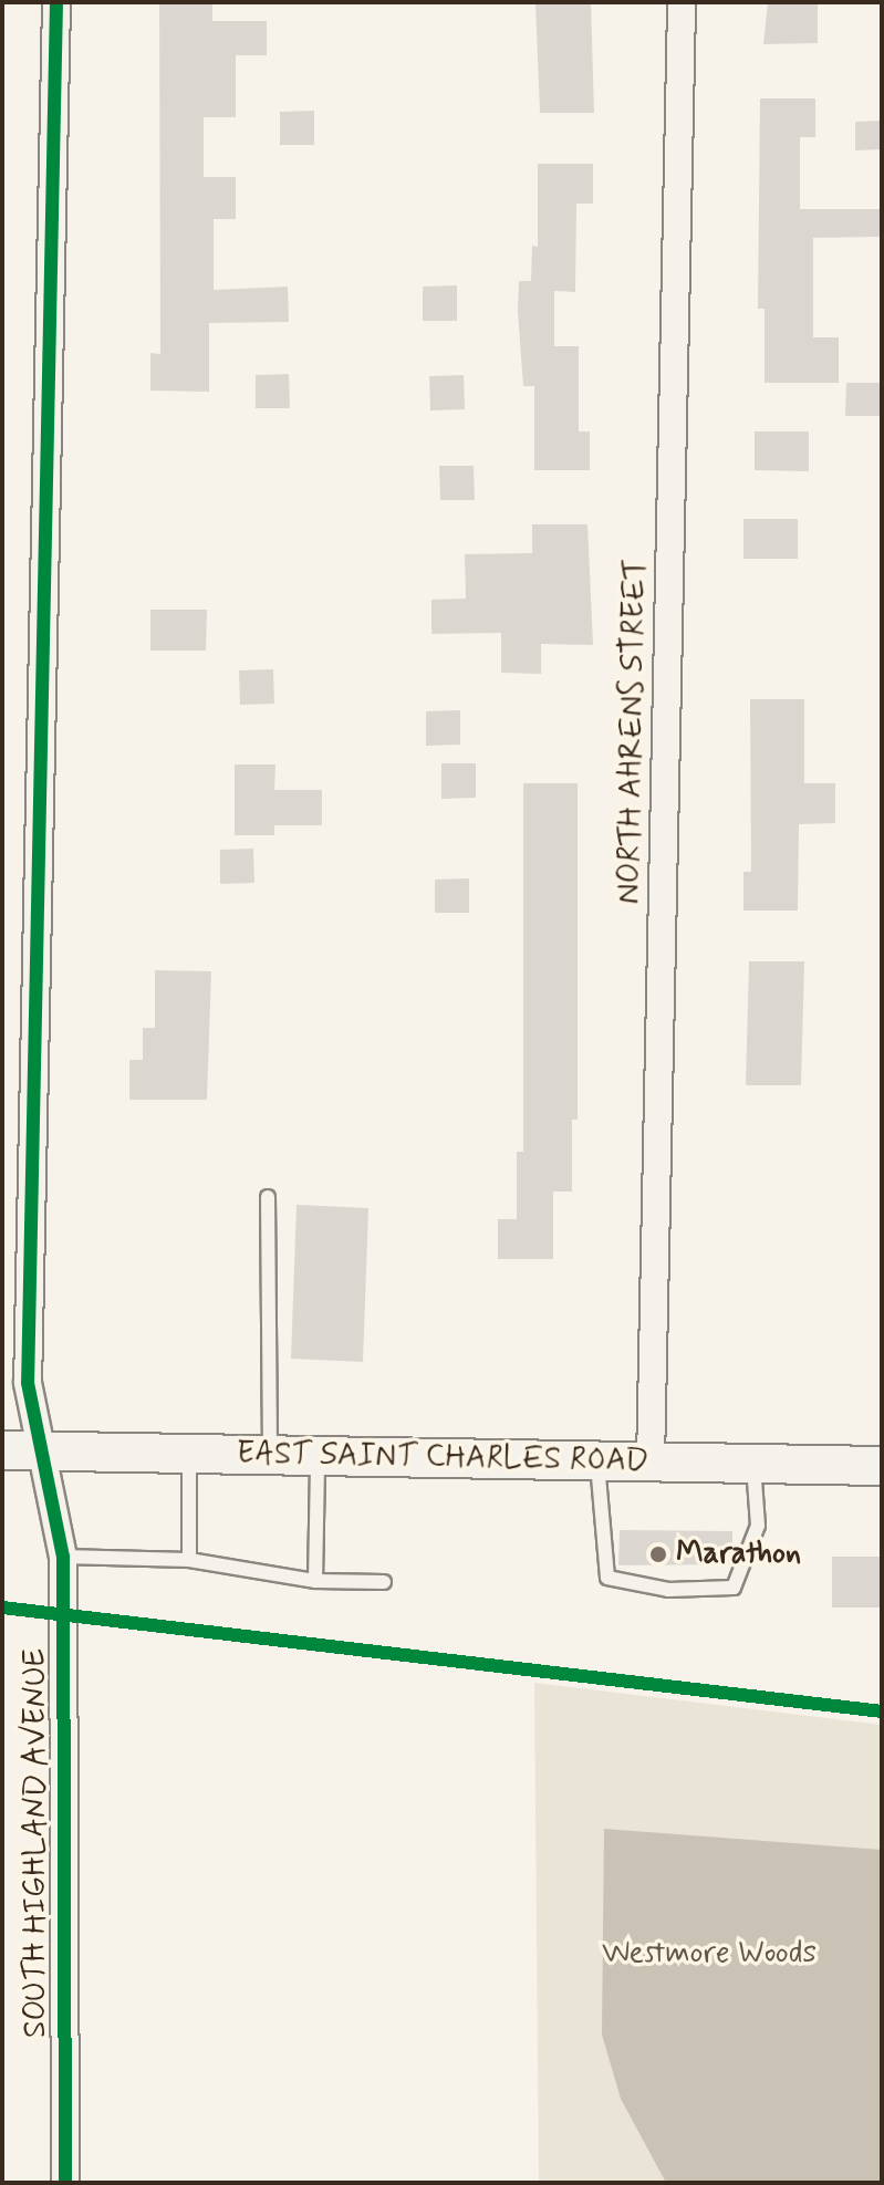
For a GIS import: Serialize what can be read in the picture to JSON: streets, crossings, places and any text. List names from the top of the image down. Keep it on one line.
{"streets":{"main road":["EAST SAINT CHARLES ROAD"],"street":["NORTH AHRENS STREET","SOUTH HIGHLAND AVENUE"]},"crossings":[["NORTH AHRENS STREET","EAST SAINT CHARLES ROAD"],["EAST SAINT CHARLES ROAD","SOUTH HIGHLAND AVENUE"]],"parks":["Westmore Woods"],"places":["Marathon"]}
